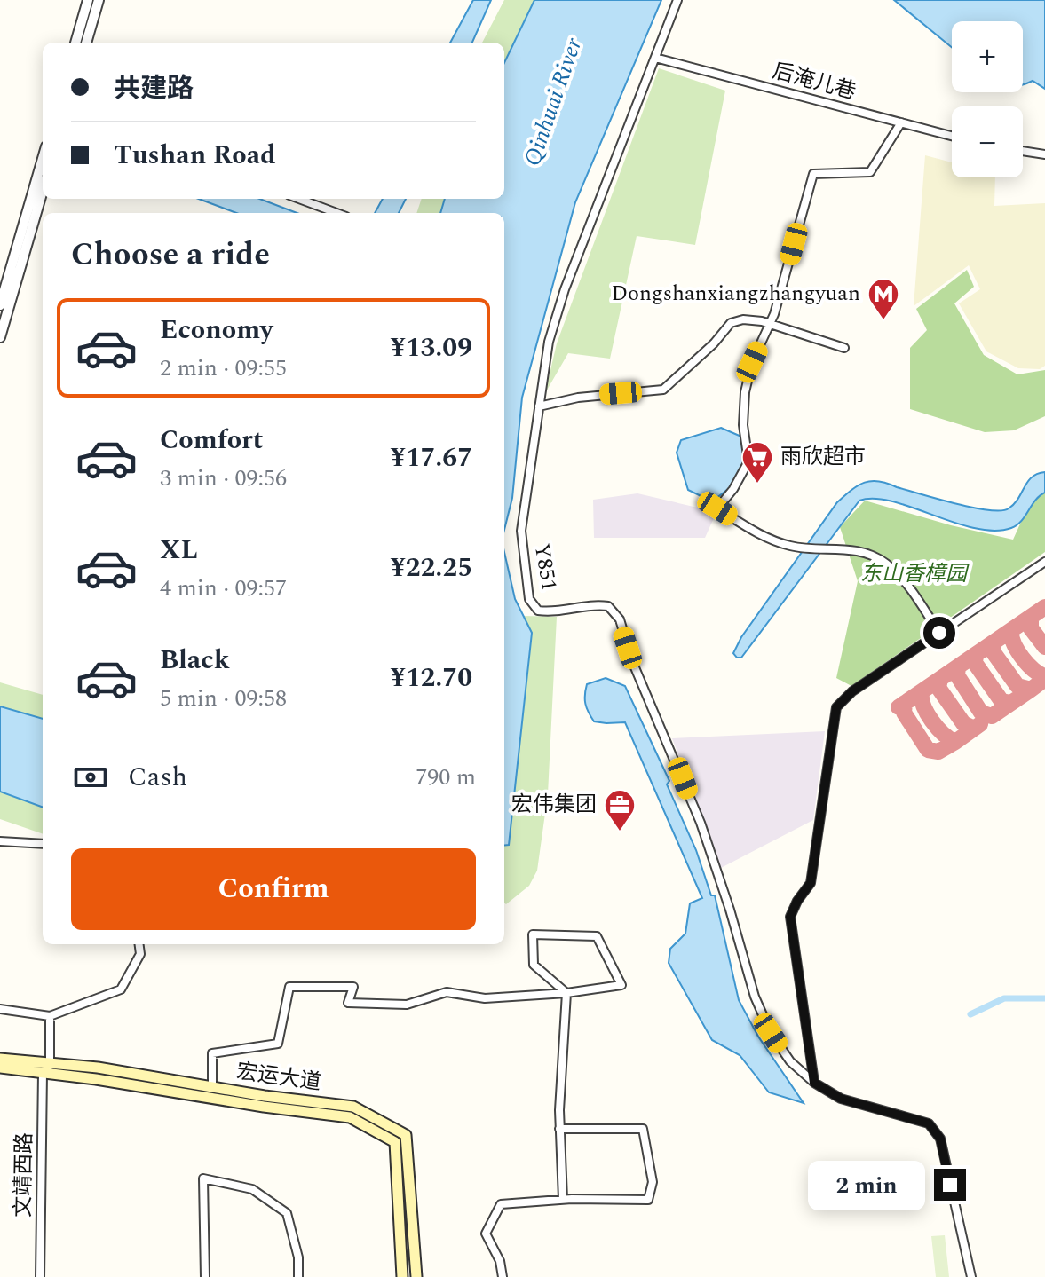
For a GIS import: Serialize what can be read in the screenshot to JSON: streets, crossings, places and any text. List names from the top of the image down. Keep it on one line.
{"streets":{"main road":["宏运大道"],"street":["后淹儿巷","Y851","文靖西路"]},"crossings":[["后淹儿巷","Y851"],["宏运大道","文靖西路"]],"water":["Qinhuai River"],"parks":["东山香樟园"],"places":{"metro station":["Dongshanxiangzhangyuan"],"supermarket":["雨欣超市"],"office":["宏伟集团"]},"page":{"map_buttons":["+","−"],"banner":["共建路","Tushan Road"],"heading":"Choose a ride","list":[{"name":"Economy","note":"2 min · 09:55","value":"¥13.09"},{"name":"Comfort","note":"3 min · 09:56","value":"¥17.67"},{"name":"XL","note":"4 min · 09:57","value":"¥22.25"},{"name":"Black","note":"5 min · 09:58","value":"¥12.70"}],"pay":["Cash","790 m"],"buttons":"Confirm","bubble":"2 min"}}
